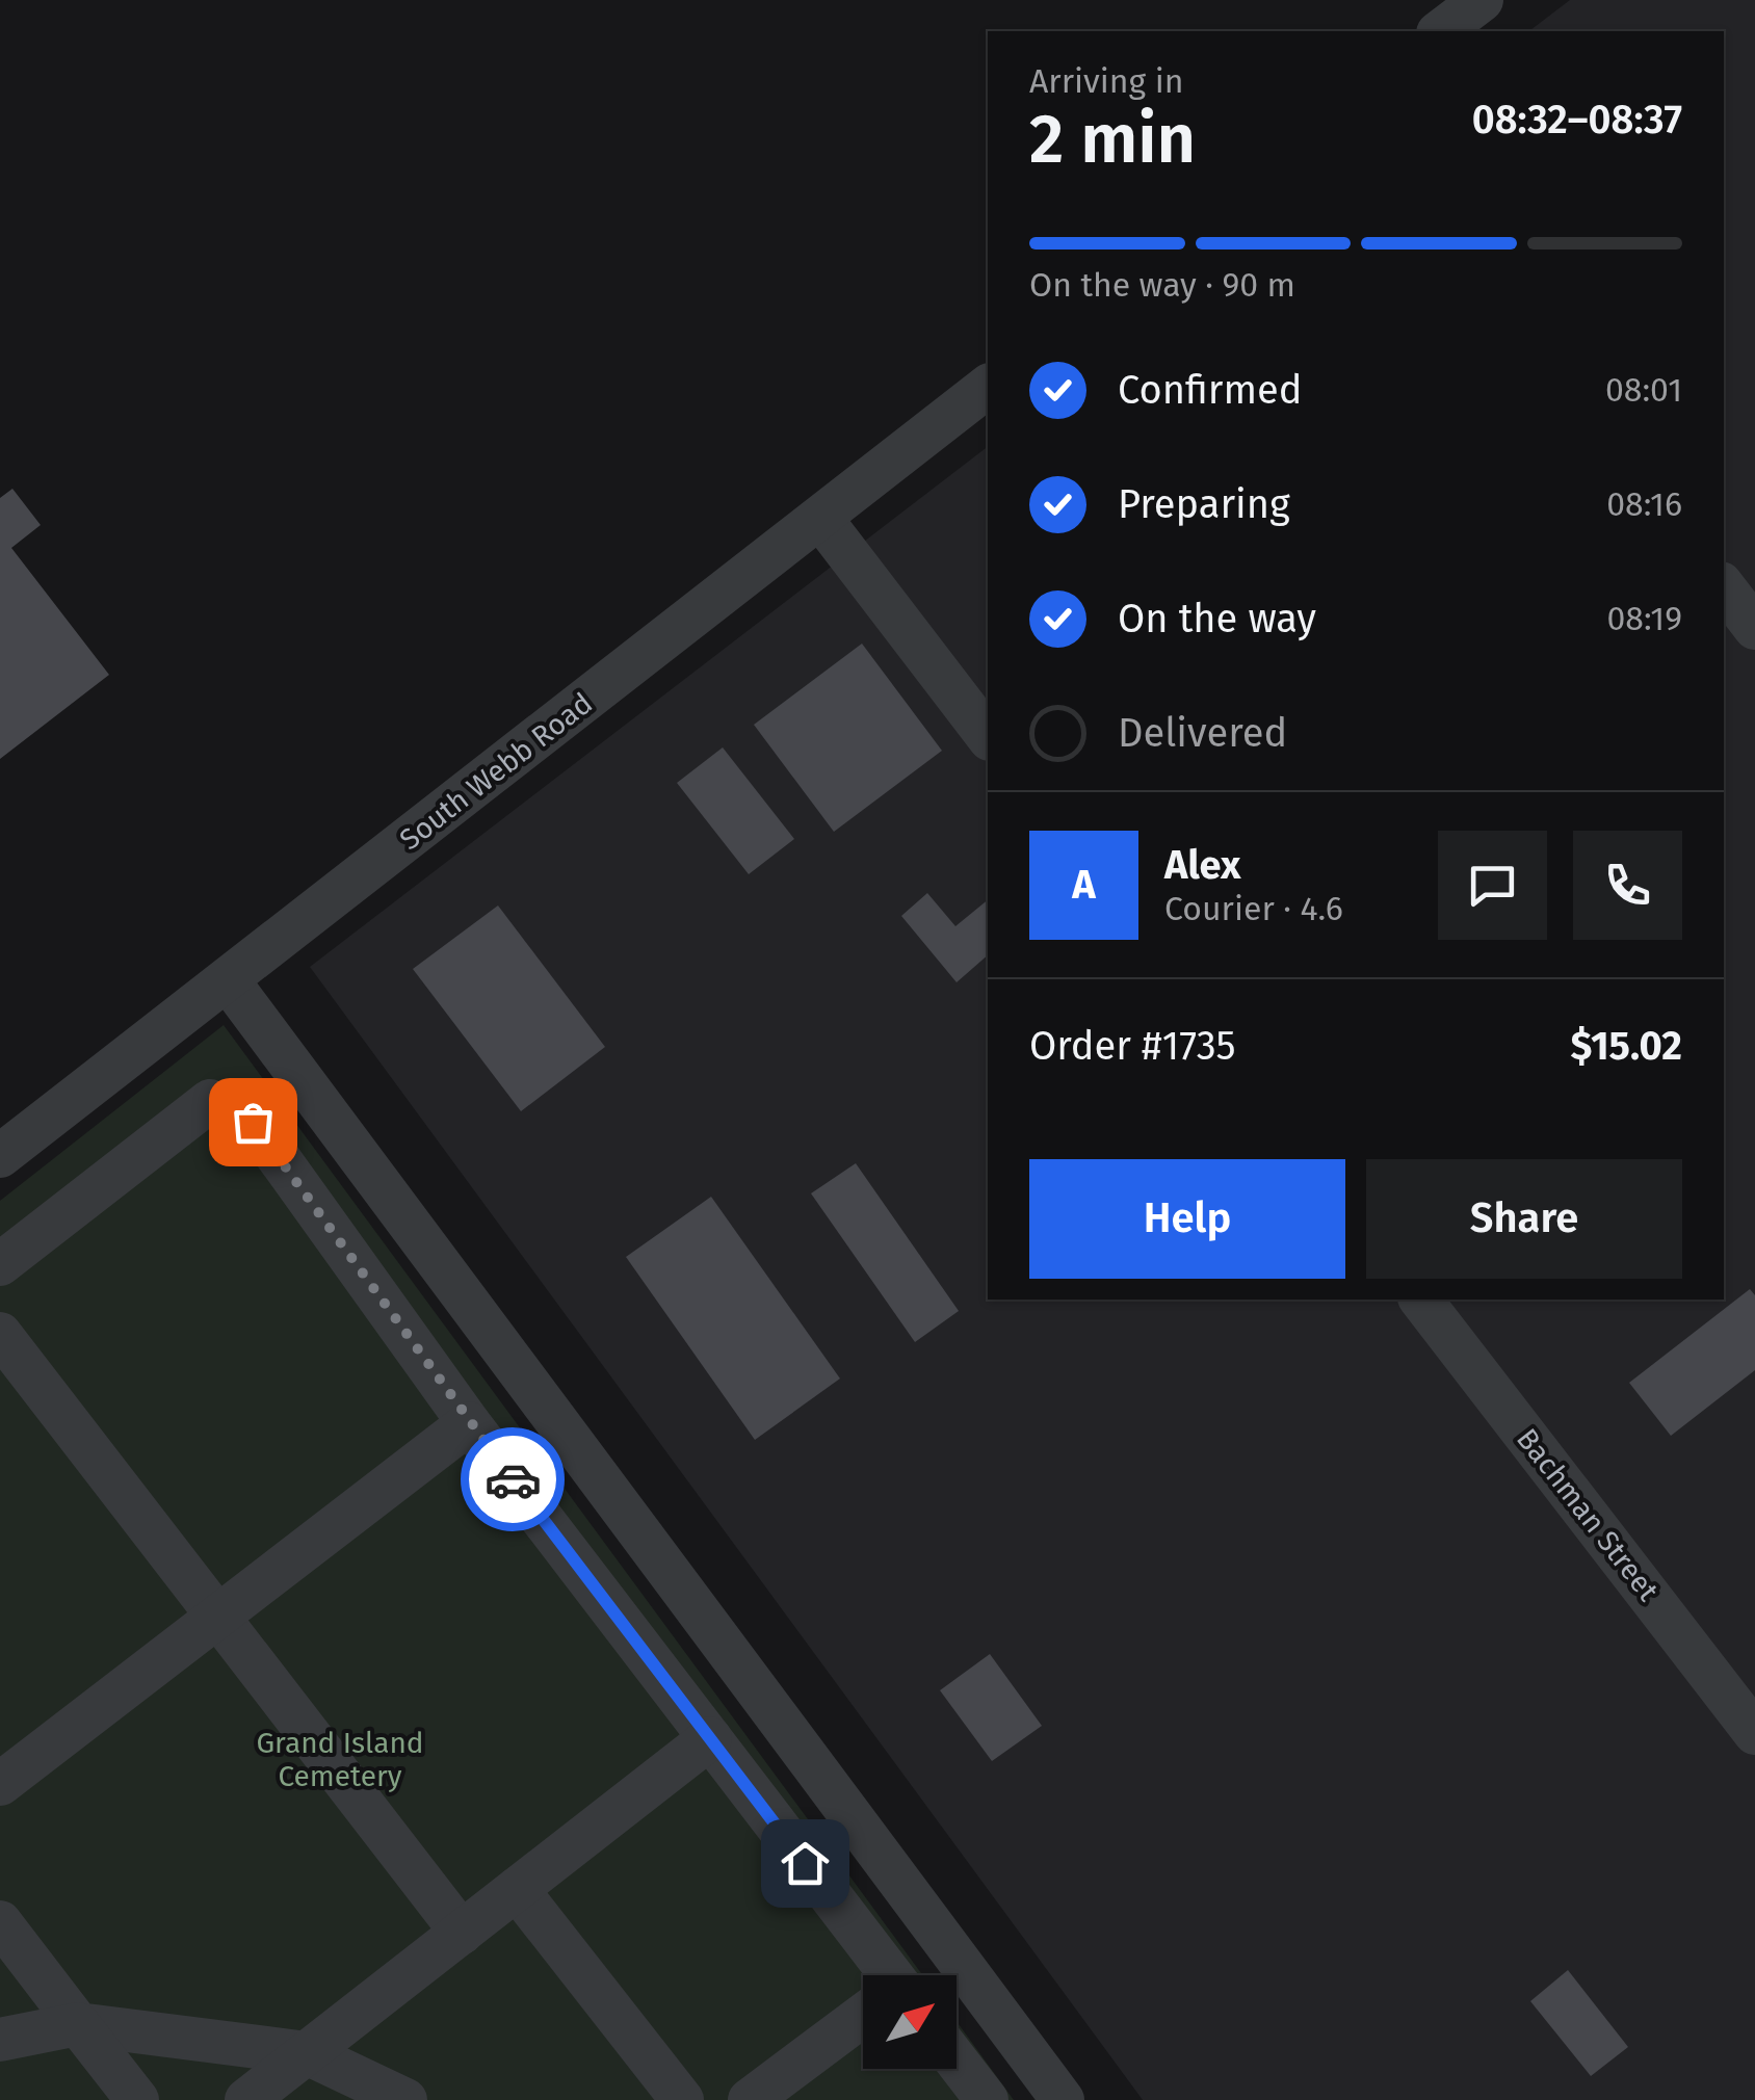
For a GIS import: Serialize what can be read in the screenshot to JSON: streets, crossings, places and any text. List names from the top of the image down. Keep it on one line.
{"streets":{"street":["South Webb Road","Bachman Street"]},"parks":["Grand Island Cemetery"],"north":"top right","page":{"heading":["2 min","Arriving in","08:32–08:37"],"panel":["Alex","Courier · 4.6","Order #1735","$15.02"],"bar":"On the way · 90 m","list":[["Confirmed","08:01"],["Preparing","08:16"],["On the way","08:19"],"Delivered"],"round":"A","buttons":["Help","Share"]}}
